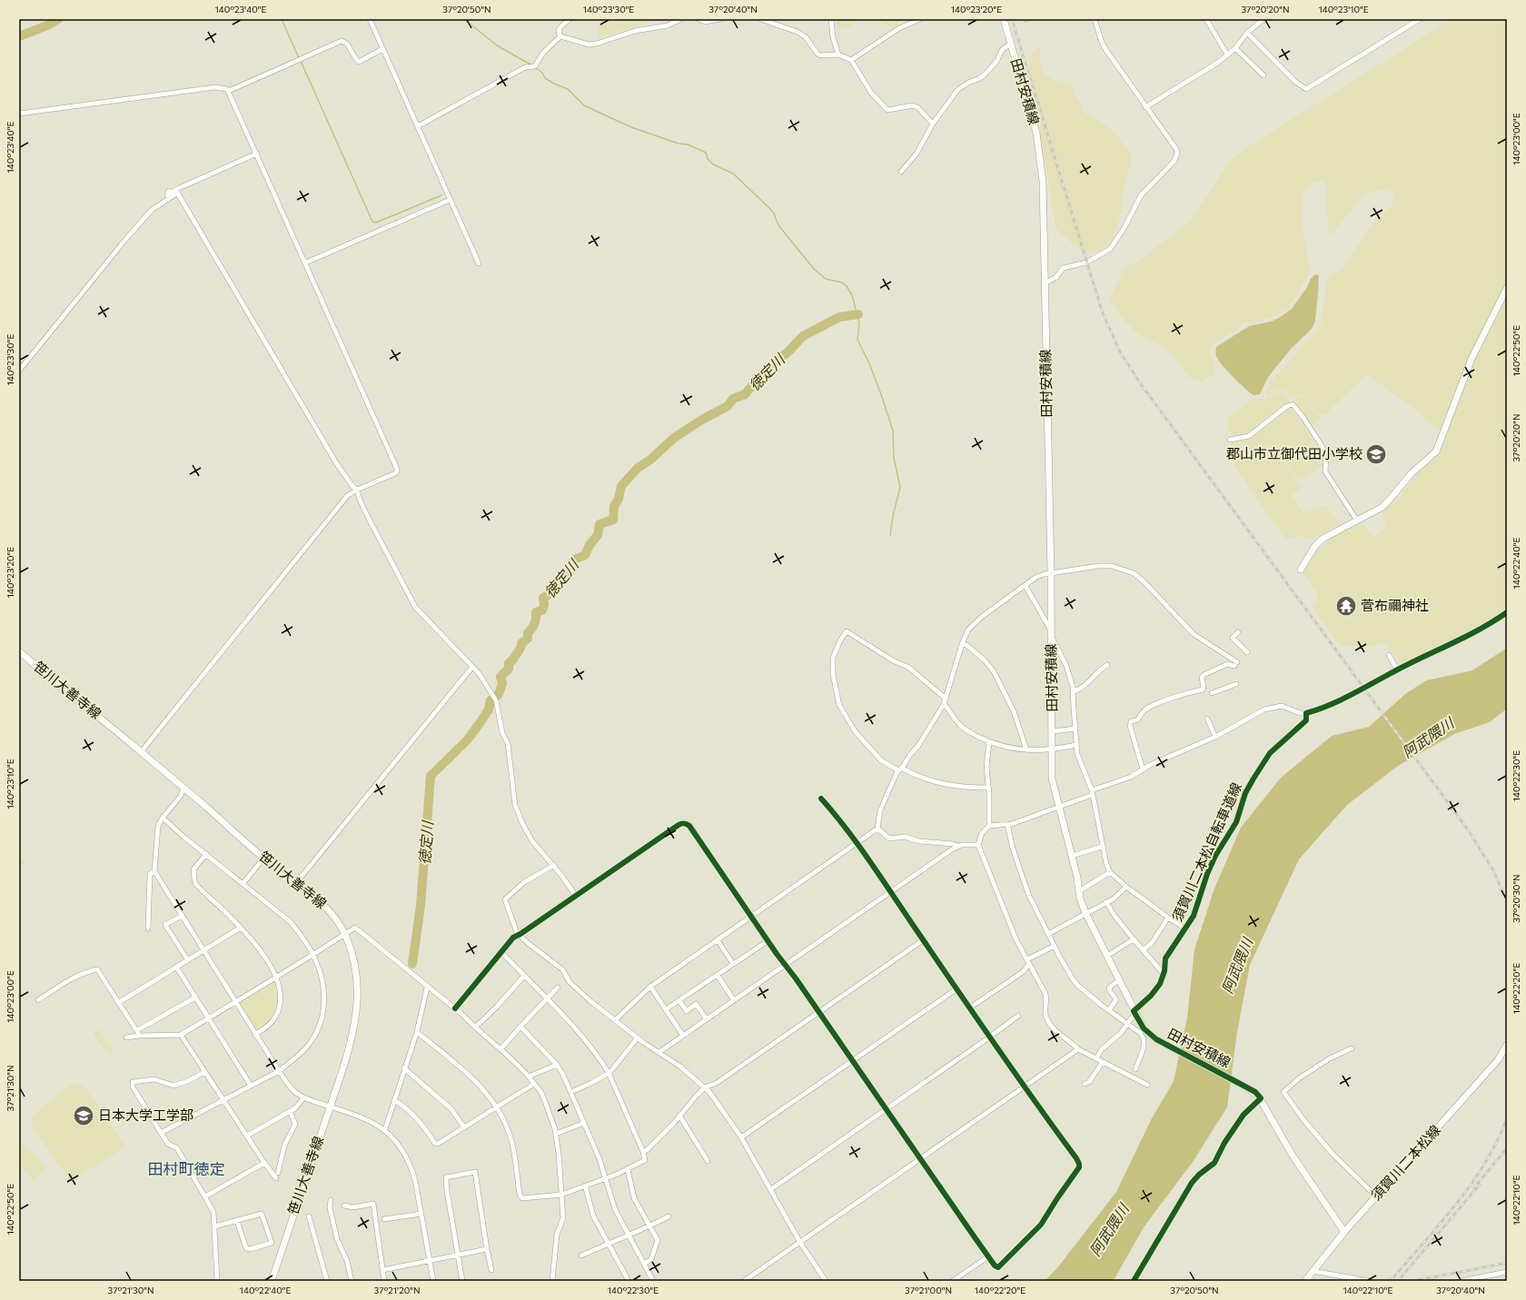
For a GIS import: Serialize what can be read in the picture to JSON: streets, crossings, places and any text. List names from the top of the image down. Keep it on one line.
{"streets":{"main road":["田村安積線","笹川大善寺線","須賀川二本松線"],"cycle path":["須賀川二本松自転車道線"]},"crossings":[["田村安積線","須賀川二本松線"]],"districts":["田村町徳定"],"water":["徳定川","阿武隈川"],"places":{"school or university":["郡山市立御代田小学校","日本大学工学部"],"temple":["菅布禰神社"]},"coordinates":["140°23'40\"E","37°20'50\"N","140°23'30\"E","37°20'40\"N","140°23'20\"E","37°20'20\"N","140°23'10\"E","140°23'00\"E","140°22'50\"E","140°22'40\"E","140°22'30\"E","37°20'30\"N","140°22'20\"E","37°21'30\"N","140°22'10\"E","37°21'20\"N","37°21'00\"N"]}
